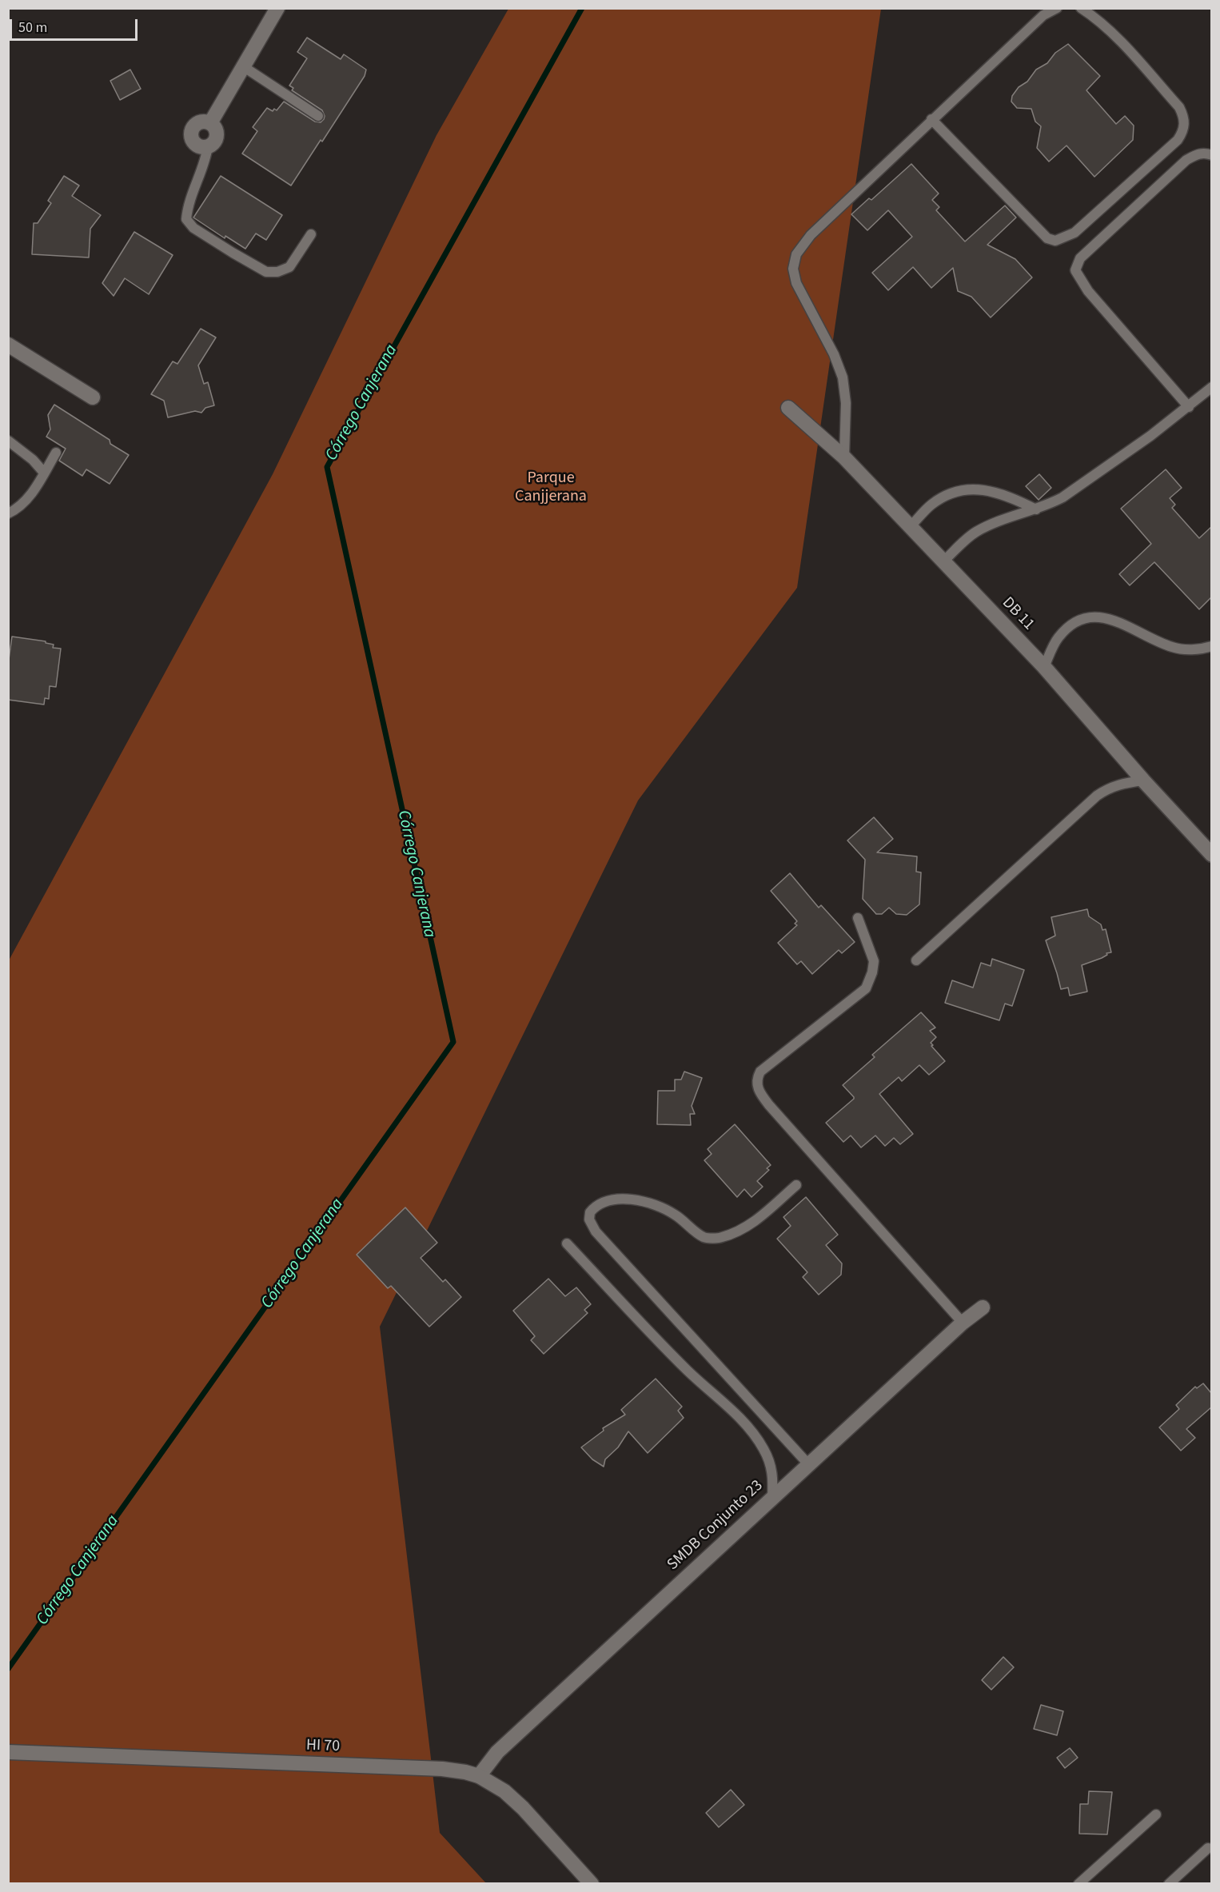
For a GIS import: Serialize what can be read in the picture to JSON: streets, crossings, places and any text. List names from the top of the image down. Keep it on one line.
{"streets":{"street":["DB 11","SMDB Conjunto 23","HI 70"]},"crossings":[["SMDB Conjunto 23","HI 70"]],"water":["Córrego Canjerana"],"parks":["Parque Canjjerana"],"scale_bar":"50 m"}
